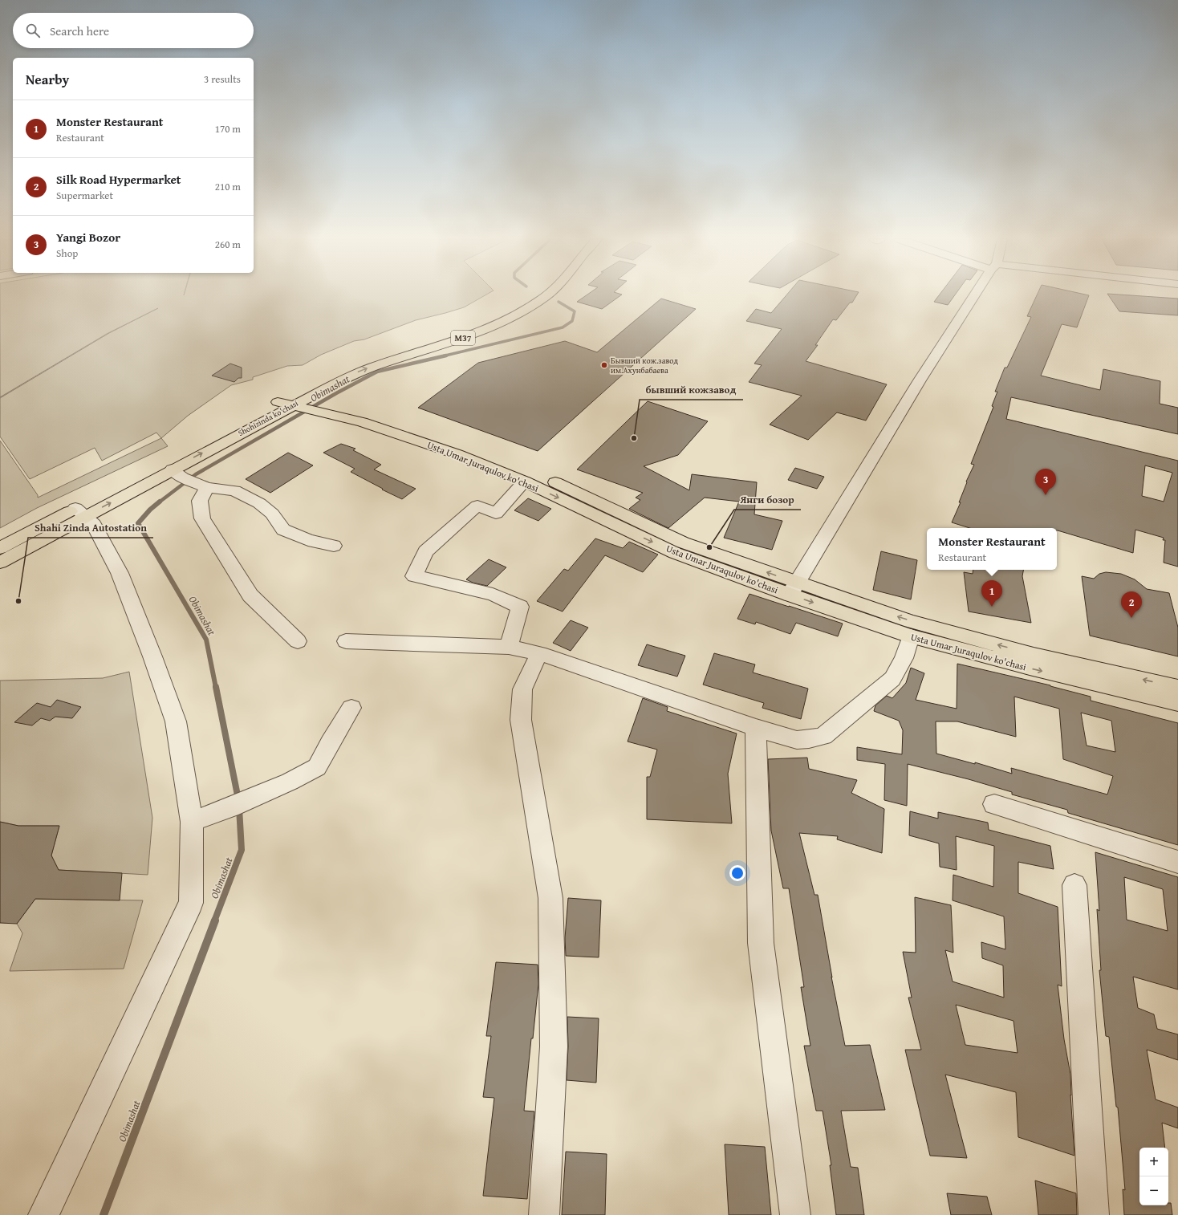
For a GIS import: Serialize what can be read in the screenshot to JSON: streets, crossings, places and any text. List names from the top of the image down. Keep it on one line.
{"streets":{"main road":["M37","Shohizinda ko'chasi","Usta Umar Juraqulov ko'chasi"]},"crossings":[["Shohizinda ko'chasi","Usta Umar Juraqulov ko'chasi"]],"water":["Obimashat"],"places":["Бывший кож.завод им.Ахунбабаева","бывший кожзавод","Янги бозор","Shahi Zinda Autostation"],"page":{"search":"Search here","heading":["Nearby","3 results"],"list":[{"mark":"1","name":"Monster Restaurant","note":"Restaurant","value":"170 m"},{"mark":"2","name":"Silk Road Hypermarket","note":"Supermarket","value":"210 m"},{"mark":"3","name":"Yangi Bozor","note":"Shop","value":"260 m"}],"pins":["3","1","2"],"popup":["Monster Restaurant","Restaurant"],"map_buttons":["+","−"]}}
